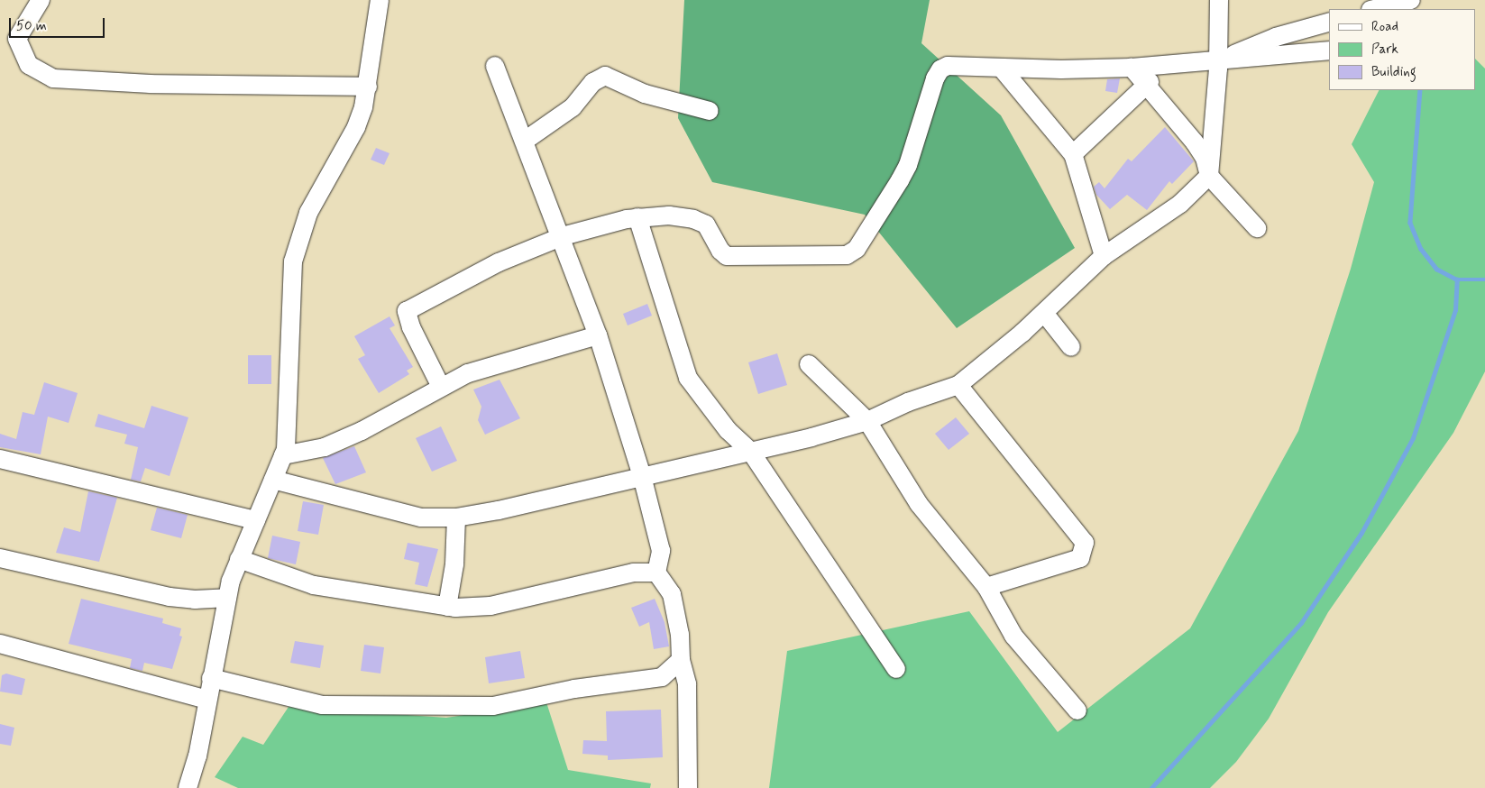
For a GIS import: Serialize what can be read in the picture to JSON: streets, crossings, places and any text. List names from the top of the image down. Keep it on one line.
{"legend":["Road","Park","Building"],"scale_bar":"50 m"}
